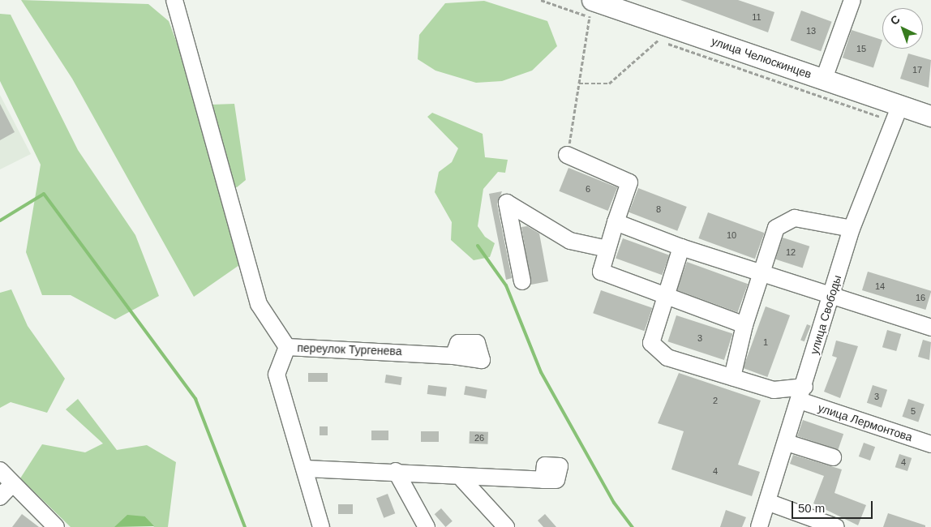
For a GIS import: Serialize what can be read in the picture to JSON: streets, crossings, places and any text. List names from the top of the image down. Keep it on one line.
{"streets":{"main road":["улица Челюскинцев"],"street":["улица Свободы","переулок Тургенева","улица Лермонтова"]},"crossings":[["улица Челюскинцев","улица Свободы"],["улица Свободы","улица Лермонтова"]],"house_numbers":["11","13","15","17","6","8","10","12","14","16","3","1","3","2","5","26","4","4"],"scale_bar":"50 m","north":"top left"}
